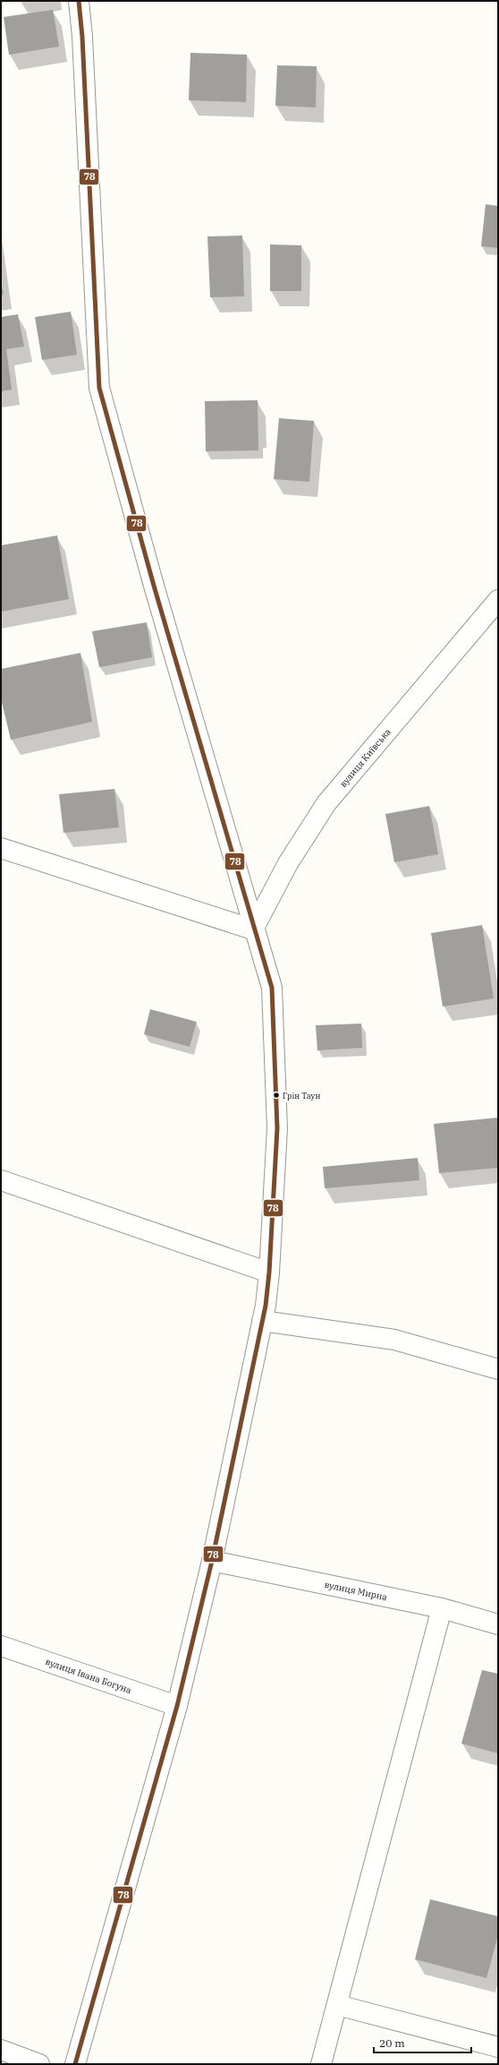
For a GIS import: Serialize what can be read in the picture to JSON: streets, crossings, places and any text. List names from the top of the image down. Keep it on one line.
{"streets":{"street":["вулиця Київська","вулиця Мирна","вулиця Івана Богуна"]},"places":["Грін Таун"],"lines":["transit line 78"],"scale_bar":"20 m"}
